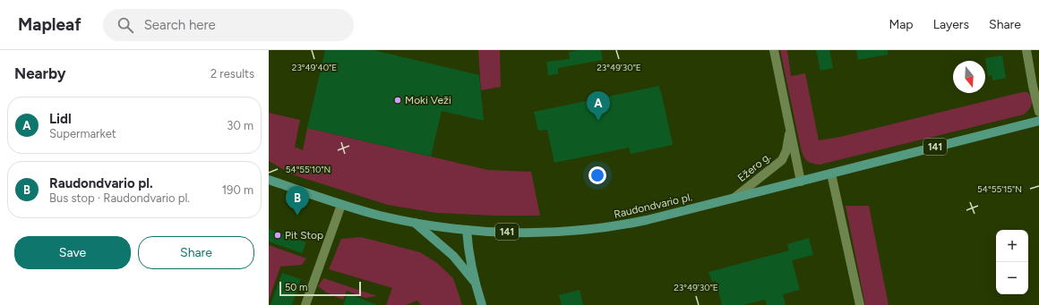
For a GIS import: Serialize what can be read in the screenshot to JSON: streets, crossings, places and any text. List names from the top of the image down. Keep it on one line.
{"streets":{"main road":["141","Raudondvario pl."],"street":["Ežero g."]},"crossings":[["Ežero g.","Raudondvario pl."]],"places":["Moki Veži","Pit Stop"],"scale_bar":"50 m","north":"bottom","page":{"header":"Mapleaf","search":"Search here","nav":["Map","Layers","Share"],"heading":["Nearby","2 results"],"pins":["A","B"],"list":[{"mark":"A","name":"Lidl","note":"Supermarket","value":"30 m"},{"mark":"B","name":"Raudondvario pl.","note":"Bus stop · Raudondvario pl.","value":"190 m"}],"buttons":["Save","Share"],"map_buttons":["+","−"],"scale":"50 m"},"coordinates":["23°49'40\"E","23°49'30\"E","54°55'10\"N","54°55'15\"N"]}
